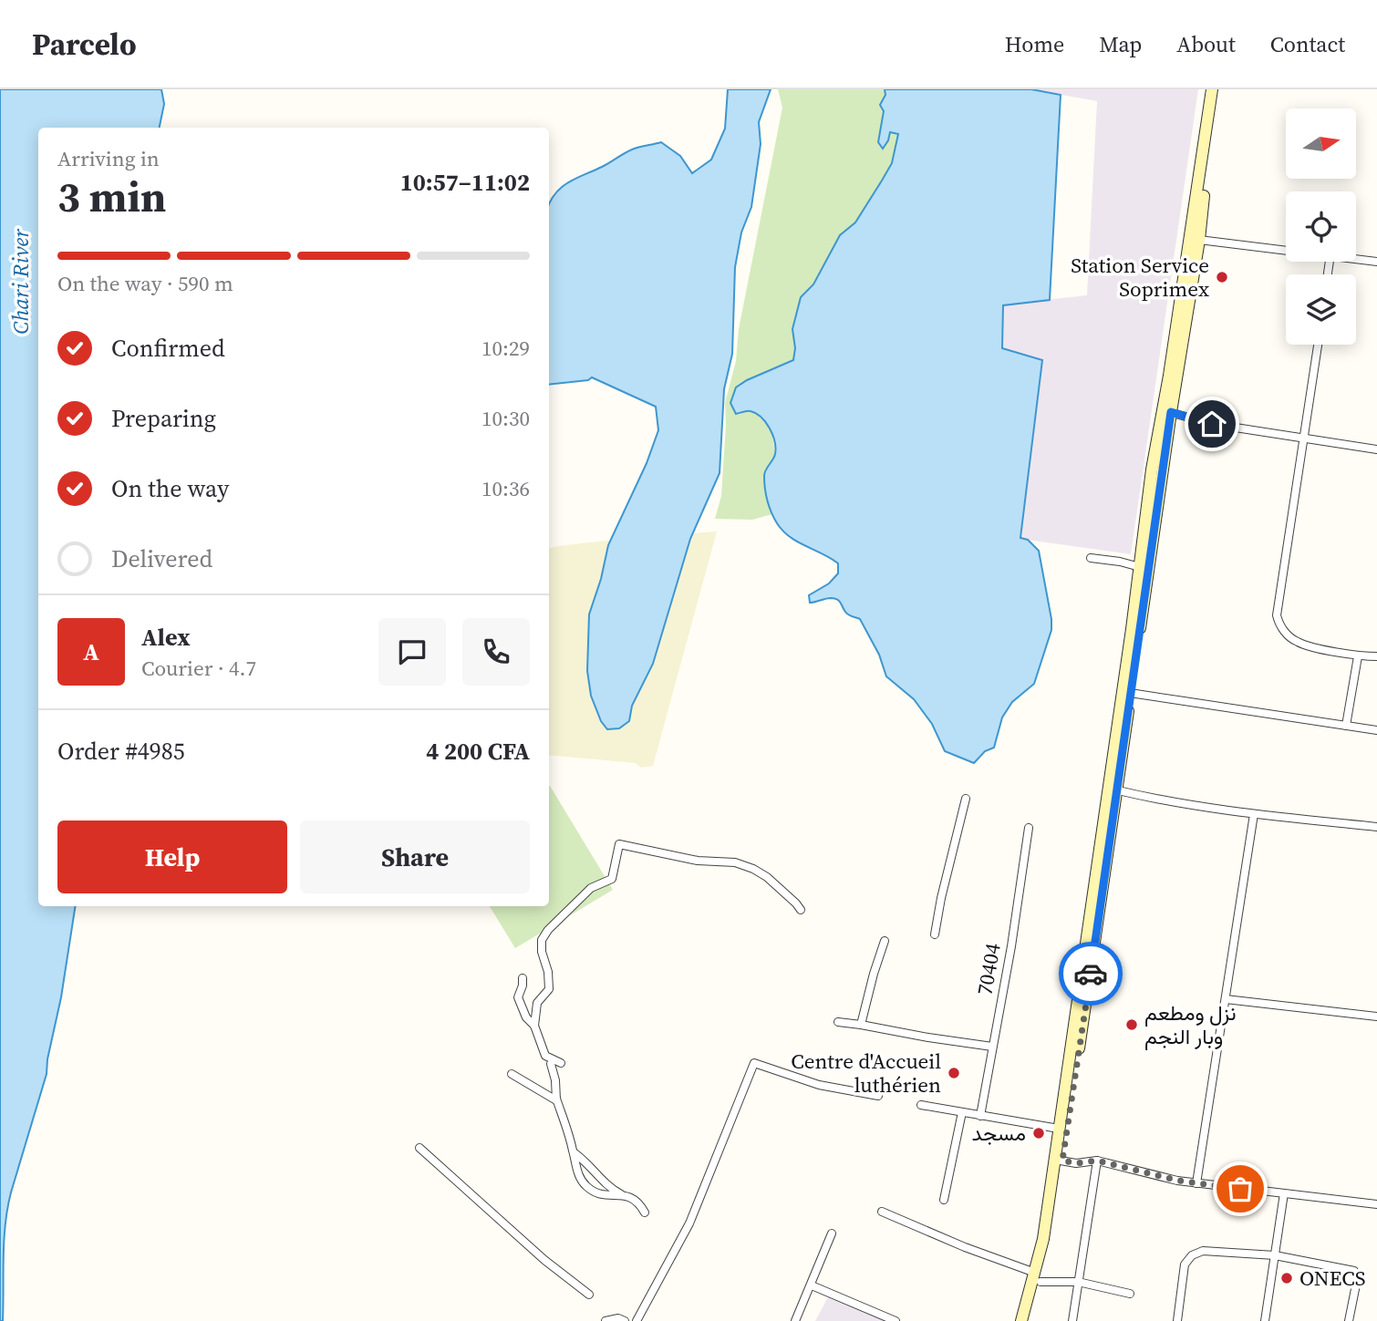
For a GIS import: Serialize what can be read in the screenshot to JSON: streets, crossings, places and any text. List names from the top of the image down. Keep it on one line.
{"streets":{"street":["70404"]},"water":["Chari River"],"places":["Station Service Soprimex","نزل ومطعم وبار النجم","Centre d'Accueil luthérien","مسجد","ONECS"],"north":"right","page":{"header":"Parcelo","nav":["Home","Map","About","Contact"],"heading":["3 min","Arriving in","10:57–11:02"],"panel":["Alex","Courier · 4.7","Order #4985","4 200 CFA"],"bar":"On the way · 590 m","list":[["Confirmed","10:29"],["Preparing","10:30"],["On the way","10:36"],"Delivered"],"round":"A","buttons":["Help","Share"]}}
